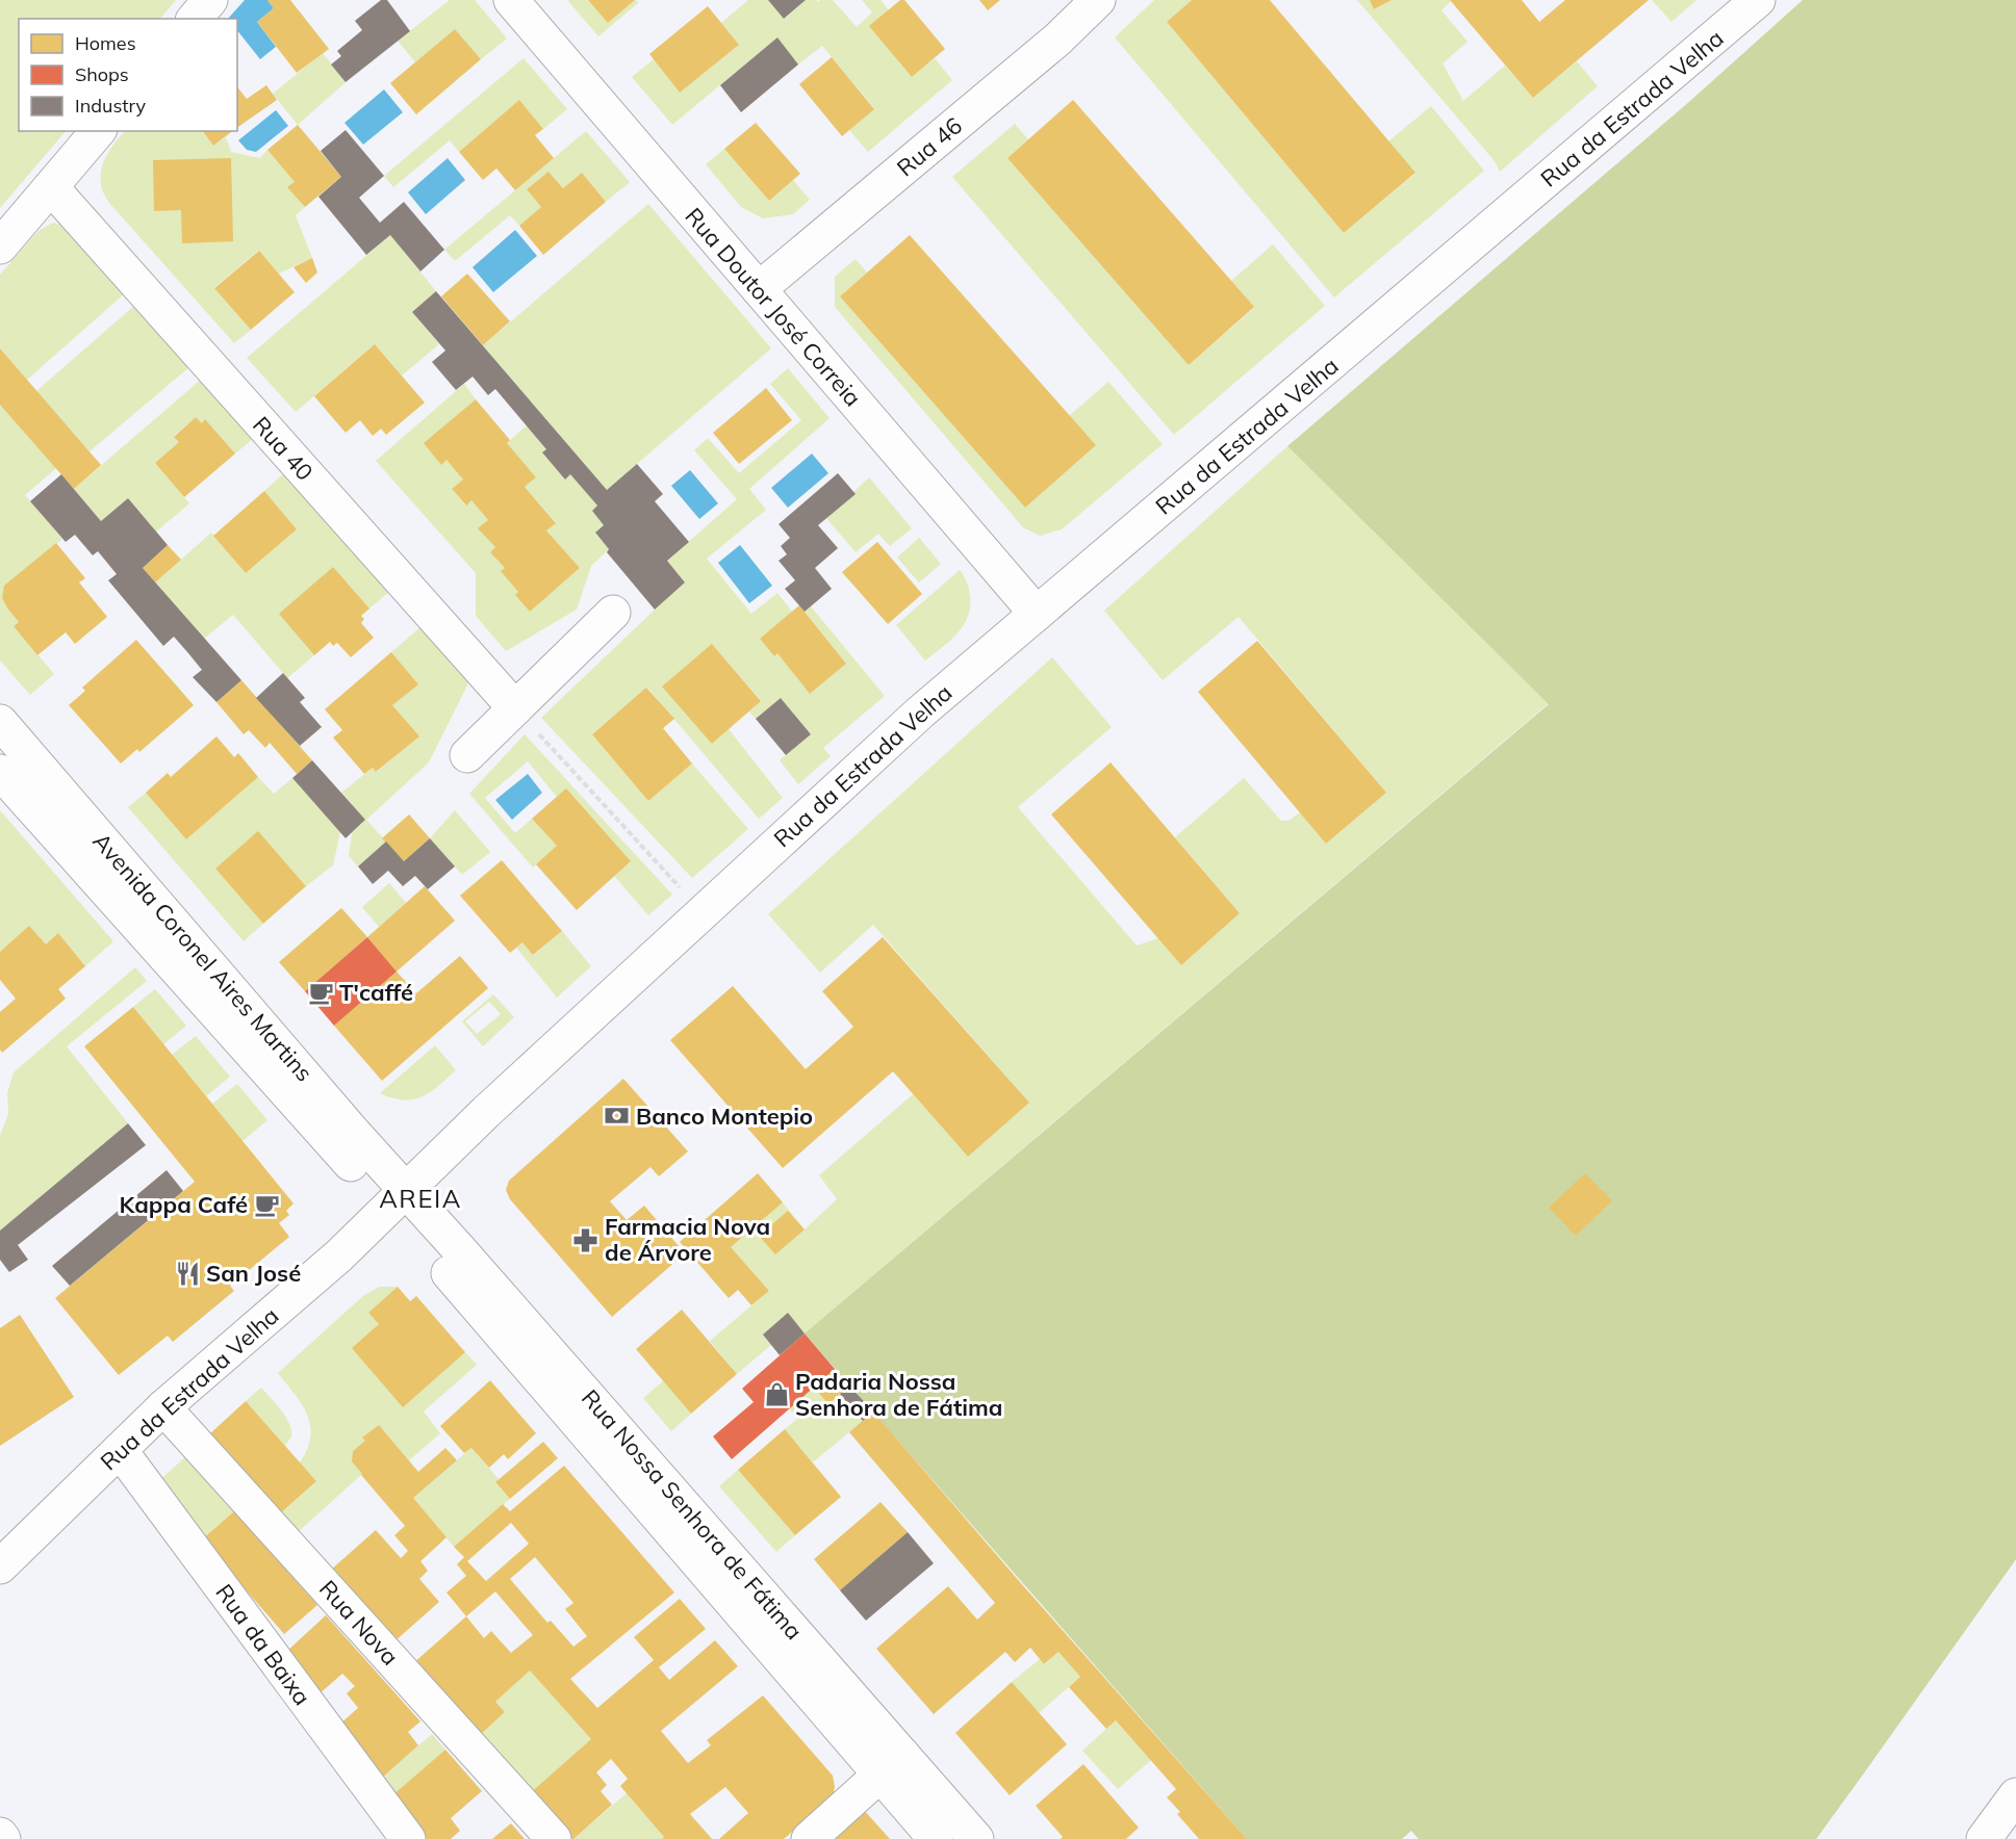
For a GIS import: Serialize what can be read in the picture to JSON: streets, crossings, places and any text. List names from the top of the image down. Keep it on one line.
{"streets":{"street":["Rua da Estrada Velha","Rua 46","Rua Doutor José Correia","Rua 40","Avenida Coronel Aires Martins","Rua Nossa Senhora de Fátima","Rua Nova","Rua da Baixa"]},"crossings":[["Rua da Estrada Velha","Rua Doutor José Correia"],["Rua da Estrada Velha","Avenida Coronel Aires Martins"],["Rua da Estrada Velha","Rua Nossa Senhora de Fátima"],["Rua da Estrada Velha","Rua Nova"],["Rua da Estrada Velha","Rua da Baixa"],["Rua 46","Rua Doutor José Correia"],["Avenida Coronel Aires Martins","Rua Nossa Senhora de Fátima"]],"districts":["AREIA"],"places":{"cafe":["T'caffé","Kappa Café"],"bank":["Banco Montepio"],"pharmacy":["Farmacia Nova de Árvore"],"restaurant":["San José"],"shop":["Padaria Nossa Senhora de Fátima"]},"legend":["Homes","Shops","Industry"]}
